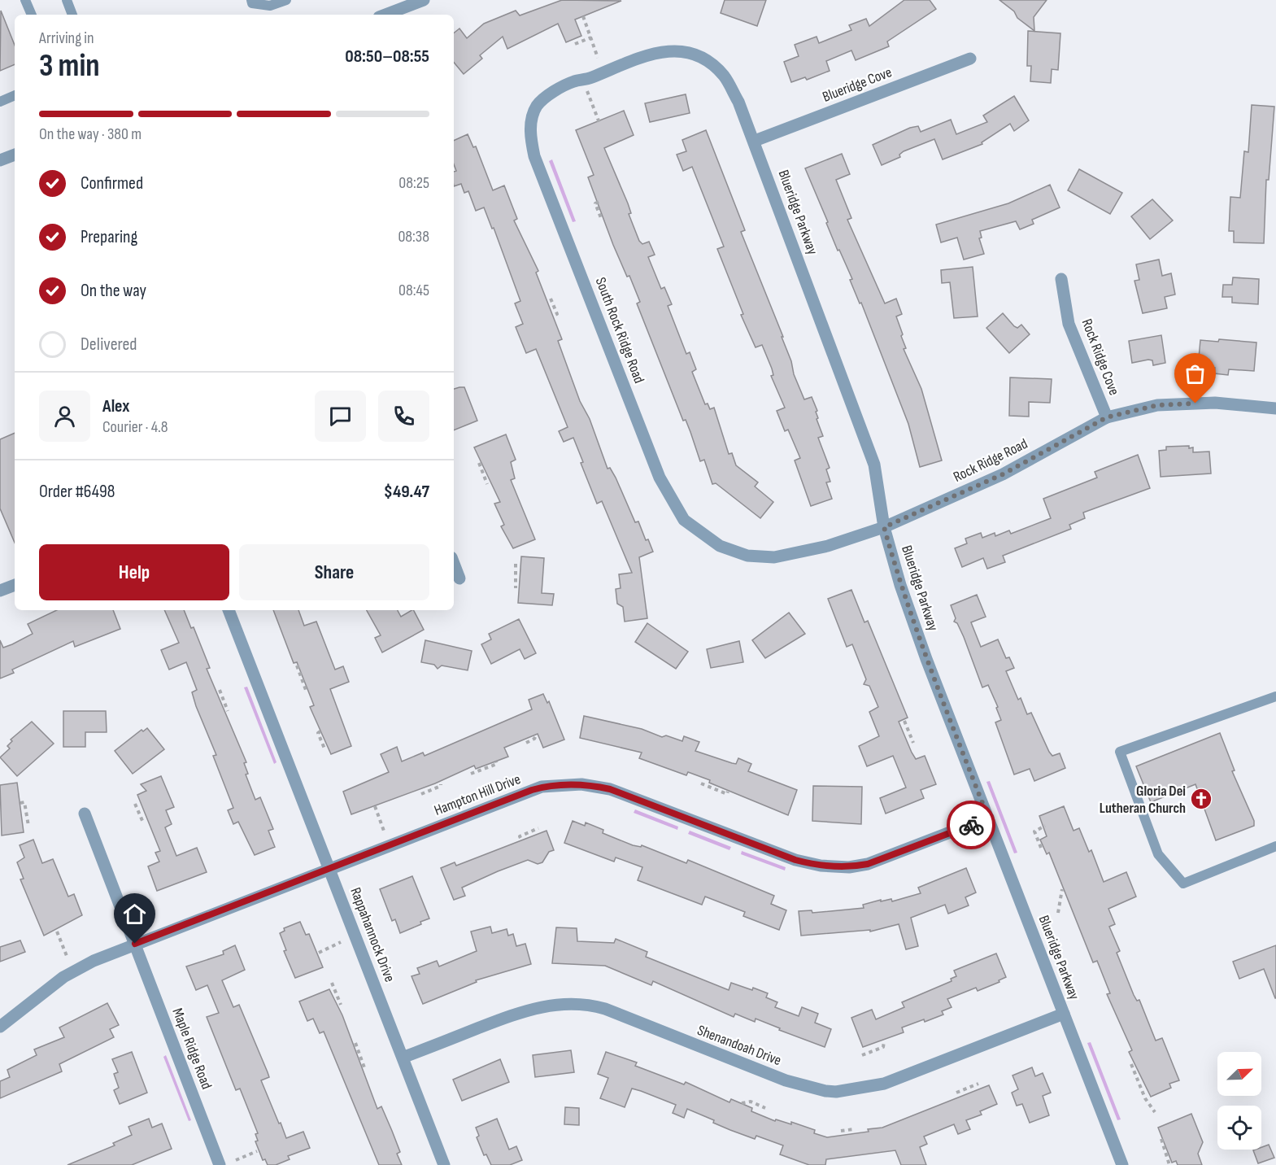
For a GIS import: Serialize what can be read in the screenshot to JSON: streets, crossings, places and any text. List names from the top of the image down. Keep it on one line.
{"streets":{"street":["Blueridge Cove","Blueridge Parkway","South Rock Ridge Road","Rock Ridge Cove","Rock Ridge Road","Hampton Hill Drive","Rappahannock Drive","Shenandoah Drive","Maple Ridge Road"]},"crossings":[["Blueridge Cove","Blueridge Parkway"],["Blueridge Parkway","South Rock Ridge Road"],["Blueridge Parkway","Rock Ridge Road"],["Blueridge Parkway","Hampton Hill Drive"],["Blueridge Parkway","Shenandoah Drive"],["South Rock Ridge Road","Rock Ridge Road"],["Rock Ridge Cove","Rock Ridge Road"],["Hampton Hill Drive","Rappahannock Drive"],["Hampton Hill Drive","Maple Ridge Road"],["Rappahannock Drive","Shenandoah Drive"]],"places":{"church":["Gloria Dei Lutheran Church"]},"north":"top right","page":{"heading":["3 min","Arriving in","08:50–08:55"],"panel":["Alex","Courier · 4.8","Order #6498","$49.47"],"bar":"On the way · 380 m","list":[["Confirmed","08:25"],["Preparing","08:38"],["On the way","08:45"],"Delivered"],"buttons":["Help","Share"]}}
